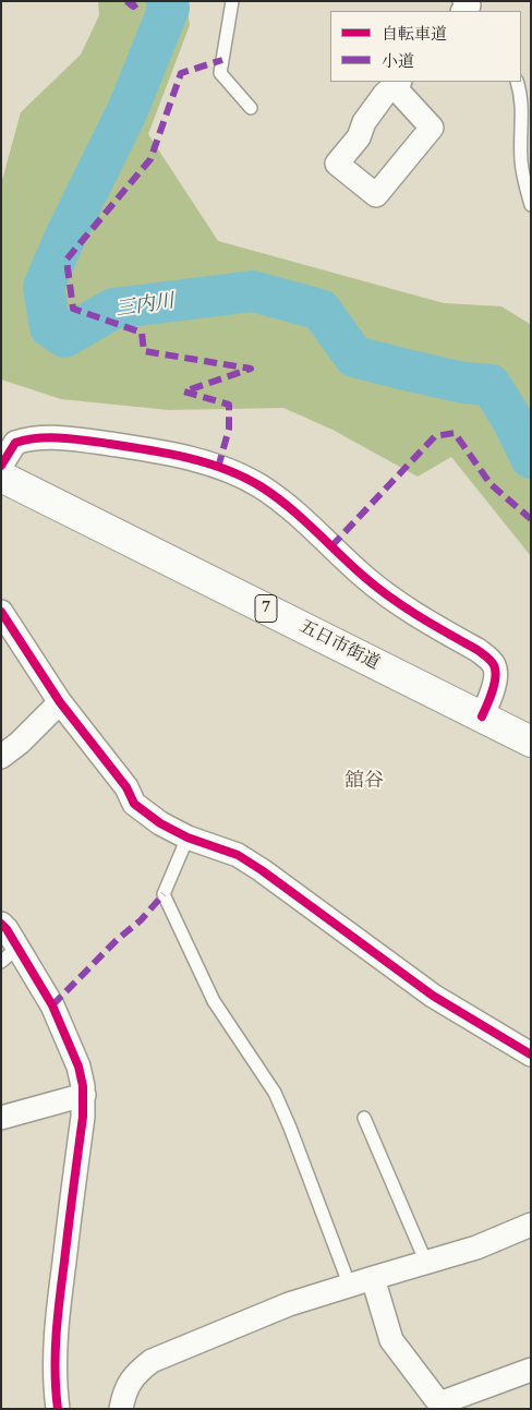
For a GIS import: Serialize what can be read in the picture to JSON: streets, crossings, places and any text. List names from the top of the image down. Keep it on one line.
{"streets":{"main road":["7","五日市街道"]},"districts":["舘谷"],"water":["三内川"],"legend":["自転車道","小道"]}
